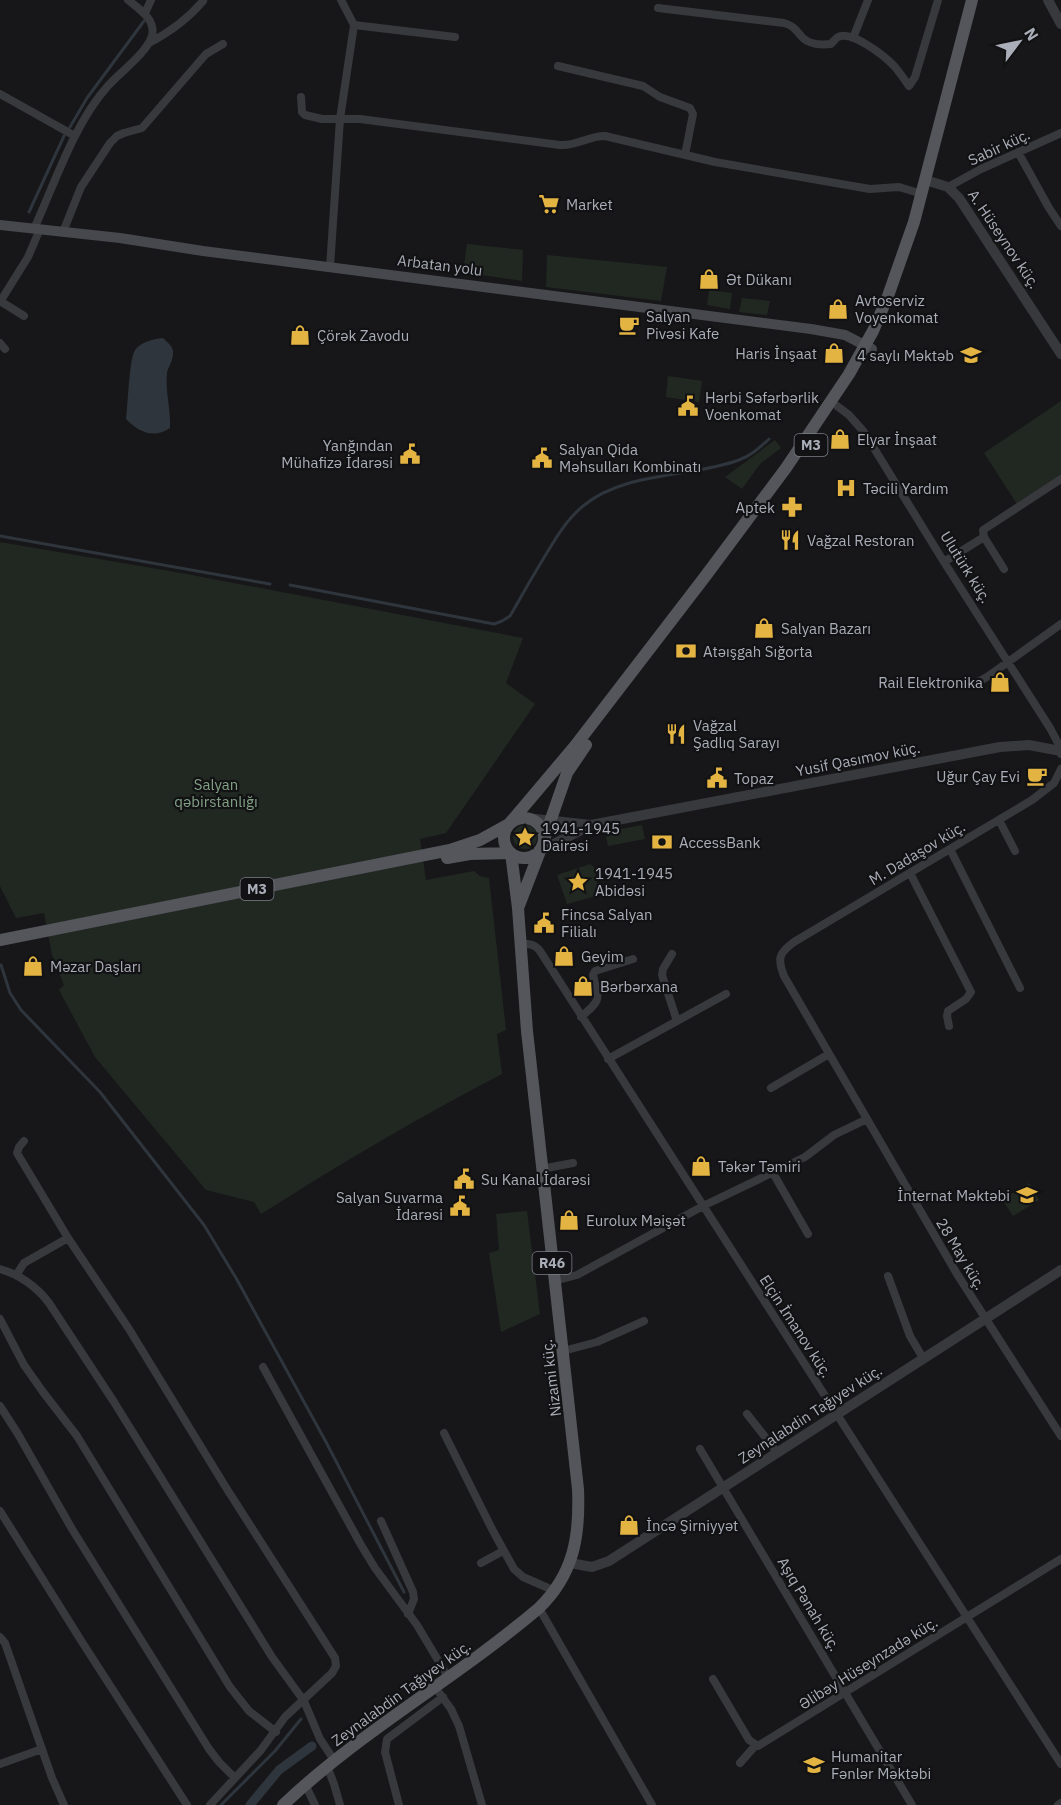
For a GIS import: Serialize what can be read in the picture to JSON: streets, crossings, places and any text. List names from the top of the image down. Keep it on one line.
{"streets":{"main road":["Arbatan yolu","M3","R46","Nizami küç.","Zeynalabdin Tağıyev küç."],"street":["Sabir küç.","A. Hüseynov küç.","Ulutürk küç.","Yusif Qasımov küç.","M. Dadaşov küç.","28 May küç.","Elçin İmanov küç.","Aşıq Pənah küç.","Əlibəy Hüseynzadə küç."]},"crossings":[["Sabir küç.","A. Hüseynov küç."],["A. Hüseynov küç.","M3"],["Arbatan yolu","M3"],["M3","Ulutürk küç."],["M3","Nizami küç."],["Ulutürk küç.","Yusif Qasımov küç."],["M. Dadaşov küç.","28 May küç."],["28 May küç.","Zeynalabdin Tağıyev küç."],["Elçin İmanov küç.","Nizami küç."],["Elçin İmanov küç.","Zeynalabdin Tağıyev küç."],["Elçin İmanov küç.","Əlibəy Hüseynzadə küç."],["Nizami küç.","Zeynalabdin Tağıyev küç."],["Zeynalabdin Tağıyev küç.","Aşıq Pənah küç."],["Aşıq Pənah küç.","Əlibəy Hüseynzadə küç."]],"parks":["Salyan qəbirstanlığı"],"places":{"supermarket":["Market"],"shop":["Ət Dükanı","Avtoserviz Voyenkomat","Çörək Zavodu","Haris İnşaat","Elyar İnşaat","Salyan Bazarı","Rail Elektronika","Geyim","Məzar Daşları","Bərbərxana","Təkər Təmiri","Eurolux Məişət","İncə Şirniyyət"],"cafe":["Salyan Pivəsi Kafe","Uğur Çay Evi"],"school or university":["4 saylı Məktəb","İnternat Məktəbi","Humanitar Fənlər Məktəbi"],"public building":["Hərbi Səfərbərlik Voenkomat","Yanğından Mühafizə İdarəsi","Salyan Qida Məhsulları Kombinatı","Topaz","Fincsa Salyan Filialı","Su Kanal İdarəsi","Salyan Suvarma İdarəsi"],"hospital":["Təcili Yardım"],"pharmacy":["Aptek"],"restaurant":["Vağzal Restoran","Vağzal Şadlıq Sarayı"],"bank":["Atəışgah Sığorta","AccessBank"],"place":["1941-1945 Dairəsi","1941-1945 Abidəsi"]},"north":"top right"}
